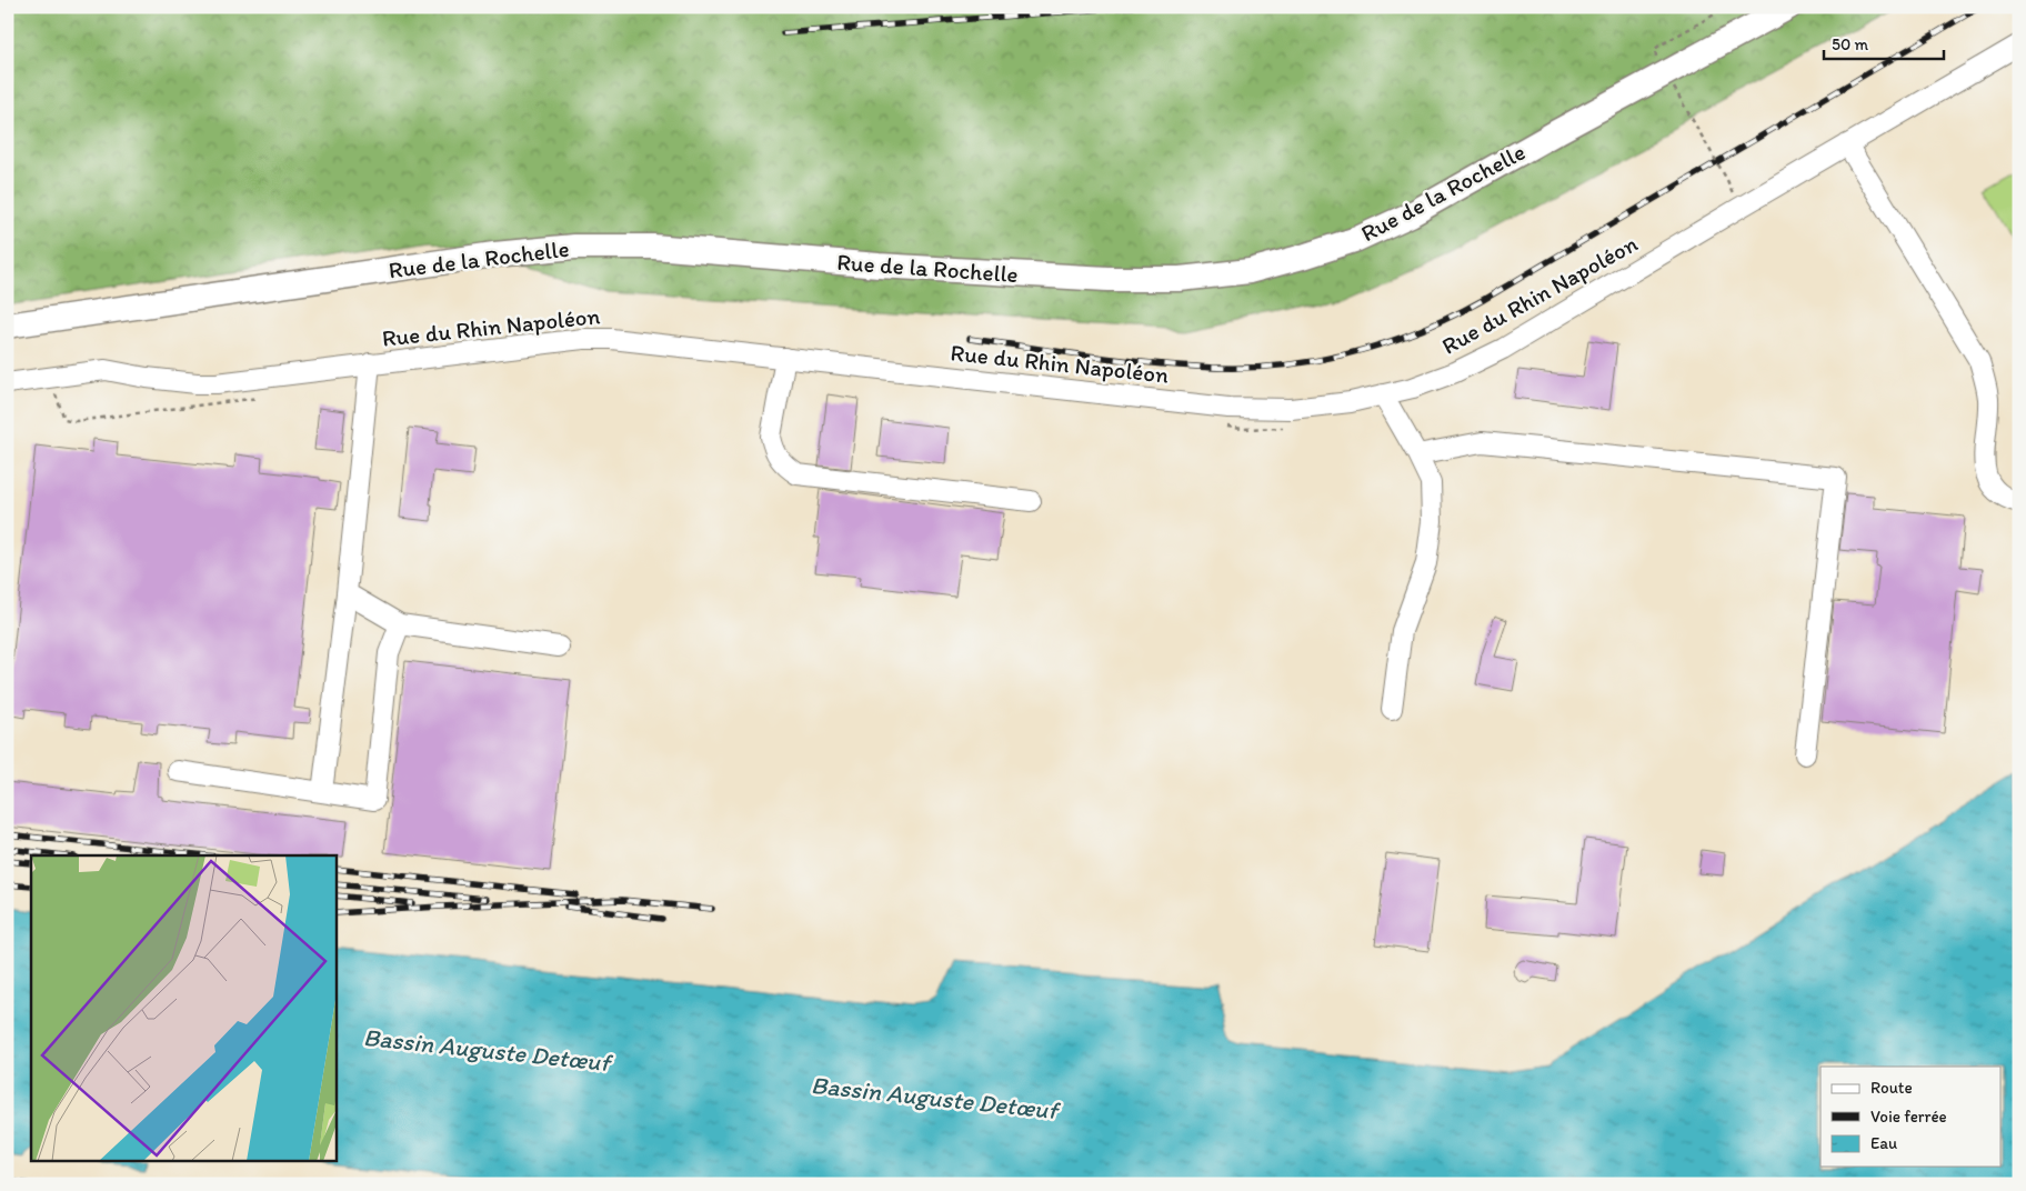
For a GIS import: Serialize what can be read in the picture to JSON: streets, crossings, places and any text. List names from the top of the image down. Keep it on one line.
{"streets":{"main road":["Rue de la Rochelle"],"street":["Rue du Rhin Napoléon"]},"water":["Bassin Auguste Detœuf"],"legend":["Route","Voie ferrée","Eau"],"scale_bar":"50 m"}
